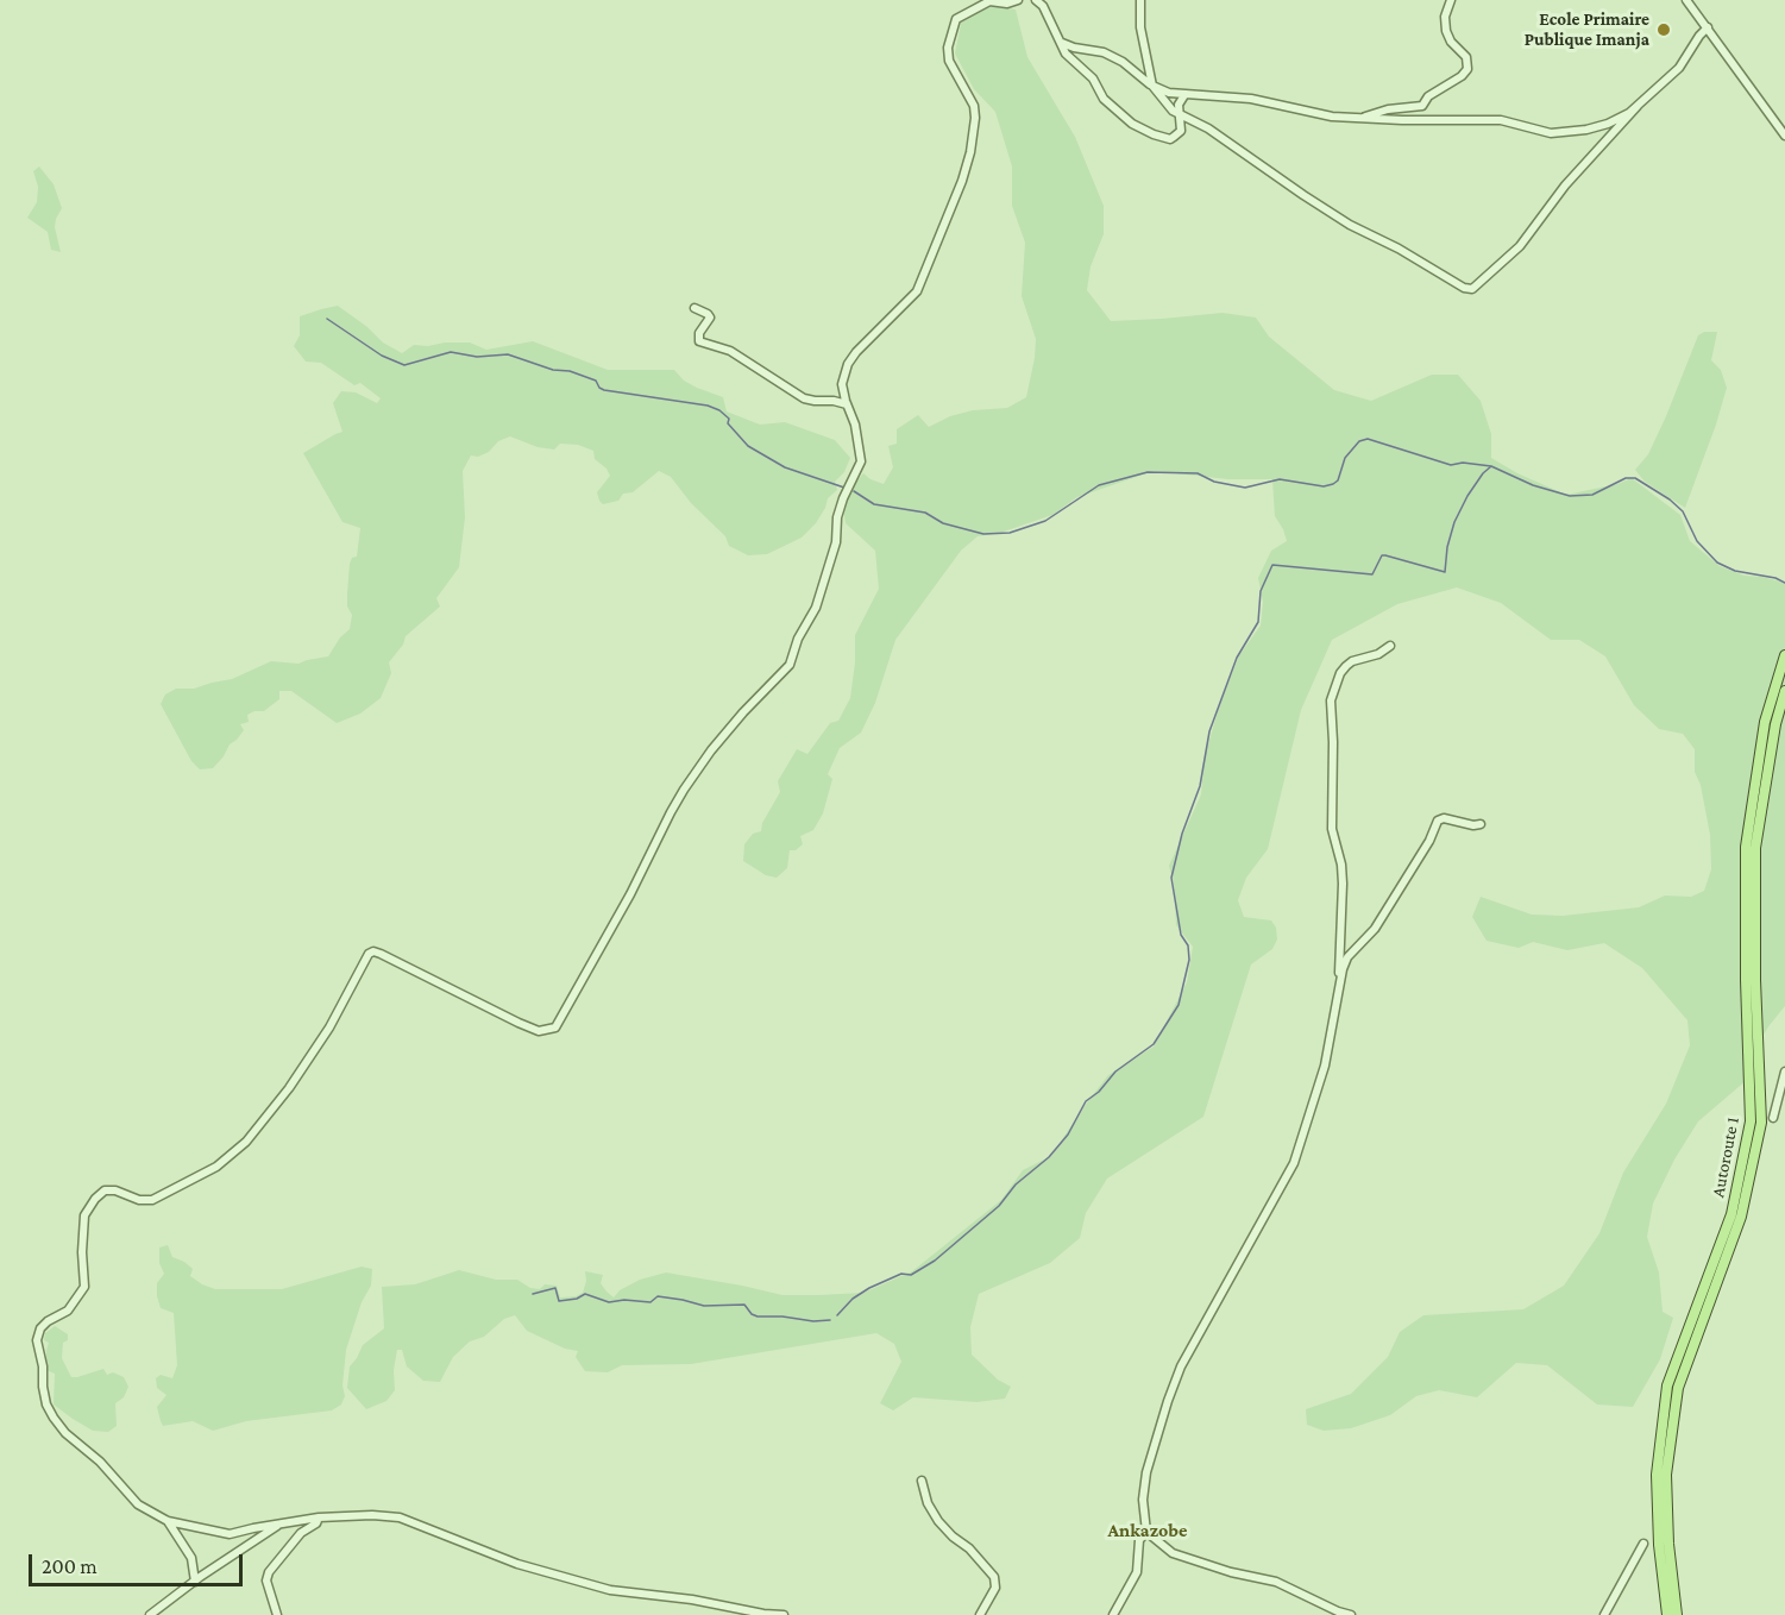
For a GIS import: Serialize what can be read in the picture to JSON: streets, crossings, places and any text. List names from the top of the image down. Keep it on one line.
{"streets":{"main road":["Autoroute 1"]},"districts":["Ankazobe"],"places":["Ecole Primaire Publique Imanja"],"scale_bar":"200 m"}
